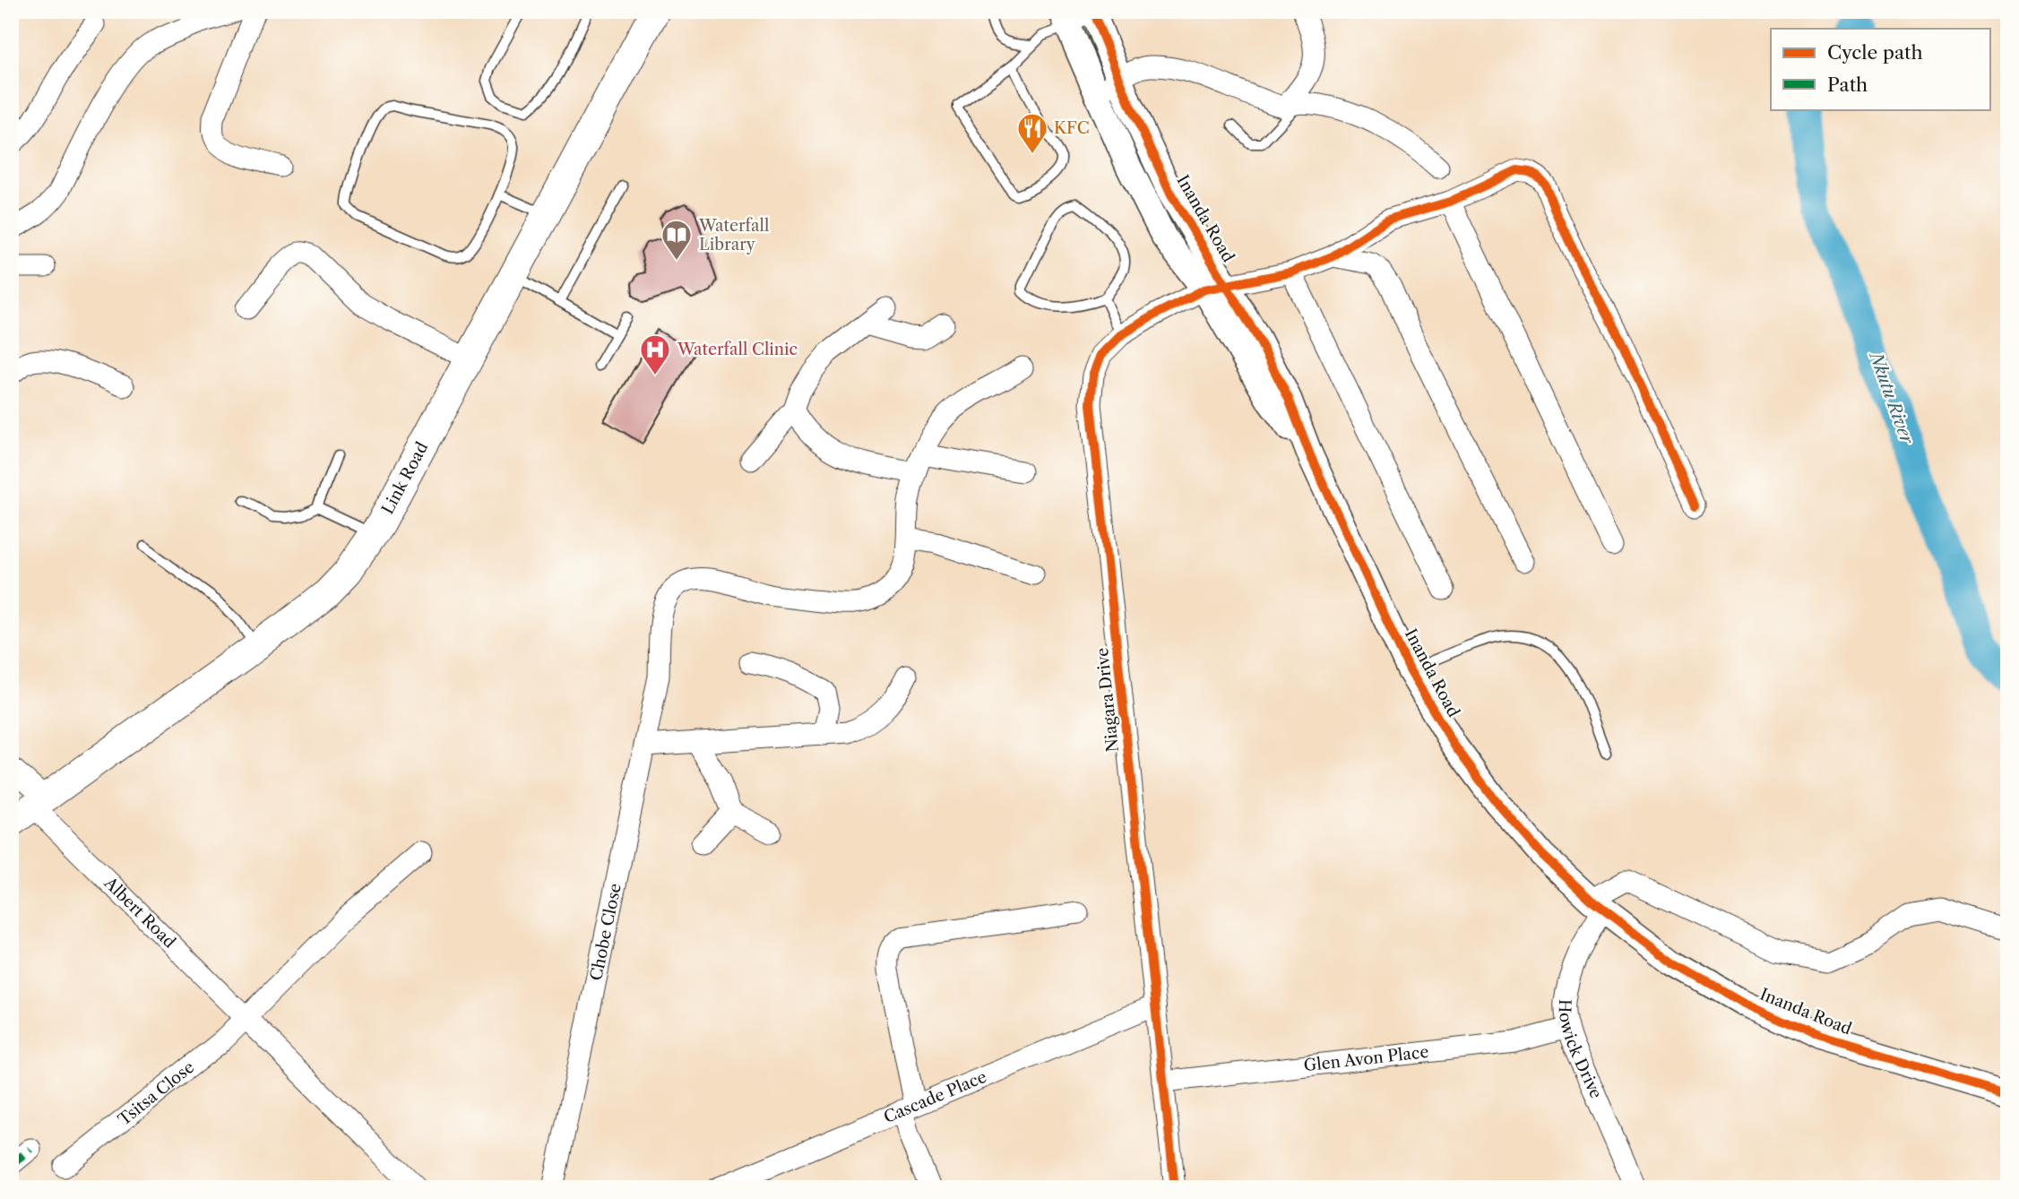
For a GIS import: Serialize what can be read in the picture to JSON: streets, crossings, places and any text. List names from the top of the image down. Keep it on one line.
{"streets":{"main road":["Link Road"],"street":["Inanda Road","Niagara Drive","Albert Road","Chobe Close","Howick Drive","Glen Avon Place","Tsitsa Close","Cascade Place"]},"crossings":[["Inanda Road","Niagara Drive"],["Inanda Road","Howick Drive"],["Link Road","Albert Road"],["Niagara Drive","Glen Avon Place"],["Niagara Drive","Cascade Place"],["Albert Road","Tsitsa Close"],["Howick Drive","Glen Avon Place"]],"water":["Nkutu River"],"places":{"restaurant":["KFC"],"library":["Waterfall Library"],"hospital":["Waterfall Clinic"]},"legend":["Cycle path","Path"]}
